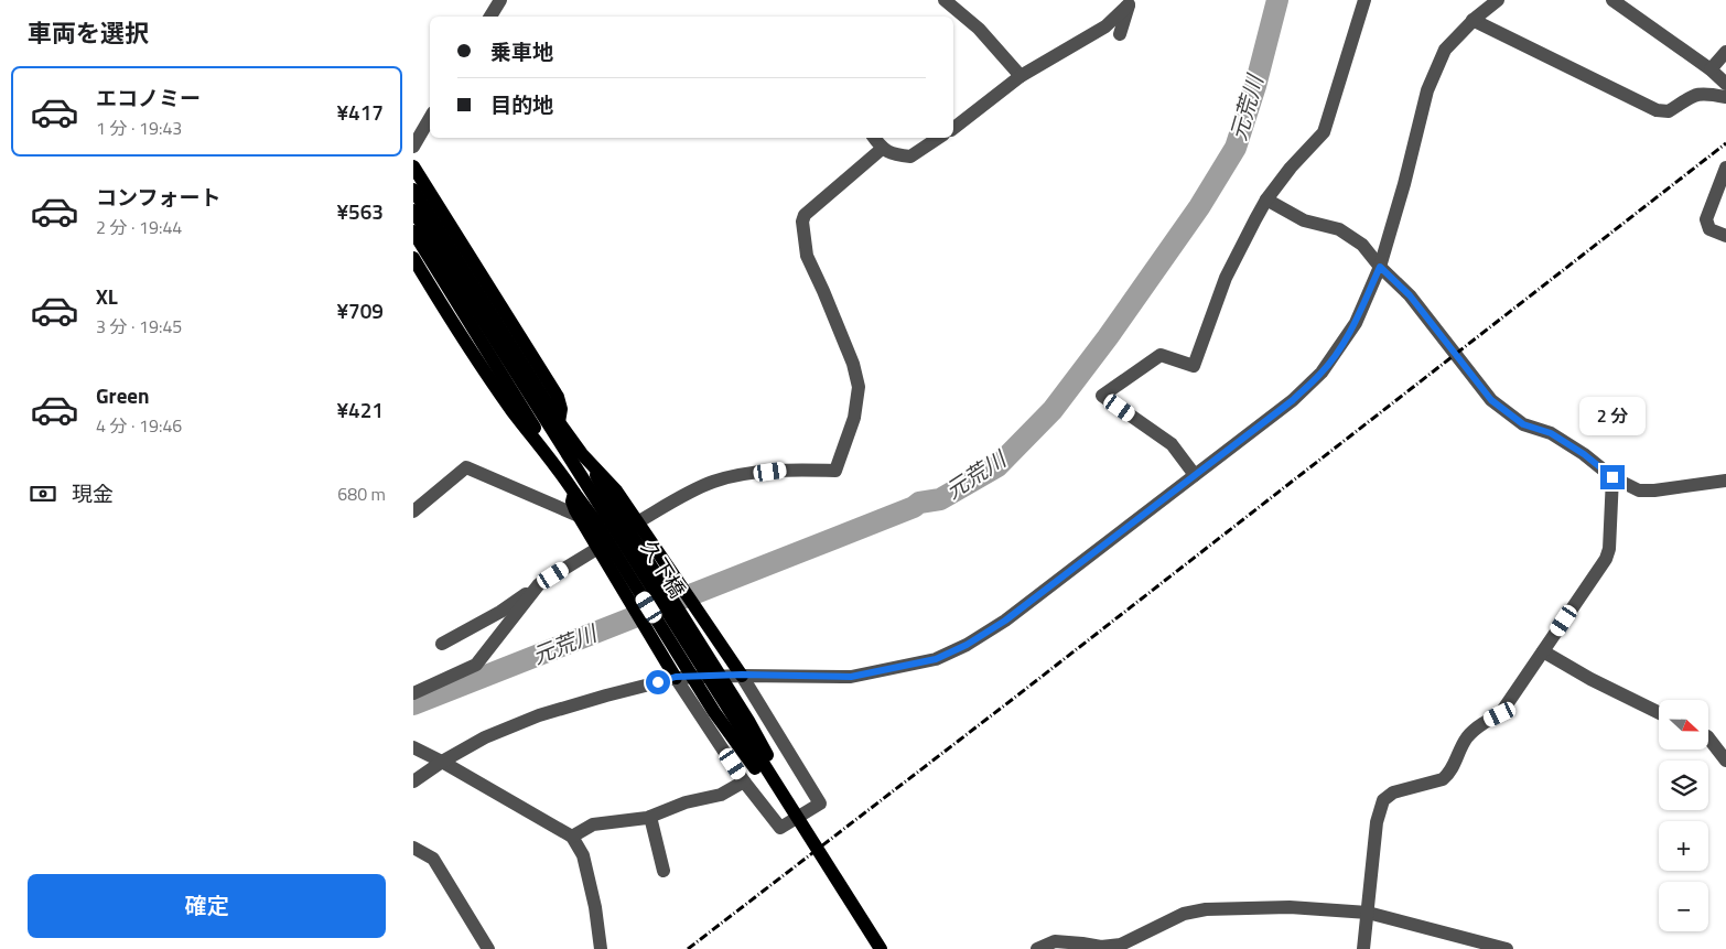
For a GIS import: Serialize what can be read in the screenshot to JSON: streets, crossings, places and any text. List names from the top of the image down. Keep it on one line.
{"streets":{"main road":["久下橋"]},"water":["元荒川"],"north":"right","page":{"heading":"車両を選択","banner":["乗車地","目的地"],"list":[{"name":"エコノミー","note":"1 分 · 19:43","value":"¥417"},{"name":"コンフォート","note":"2 分 · 19:44","value":"¥563"},{"name":"XL","note":"3 分 · 19:45","value":"¥709"},{"name":"Green","note":"4 分 · 19:46","value":"¥421"}],"bubble":"2 分","pay":["現金","680 m"],"map_buttons":["+","−"],"buttons":"確定"}}
